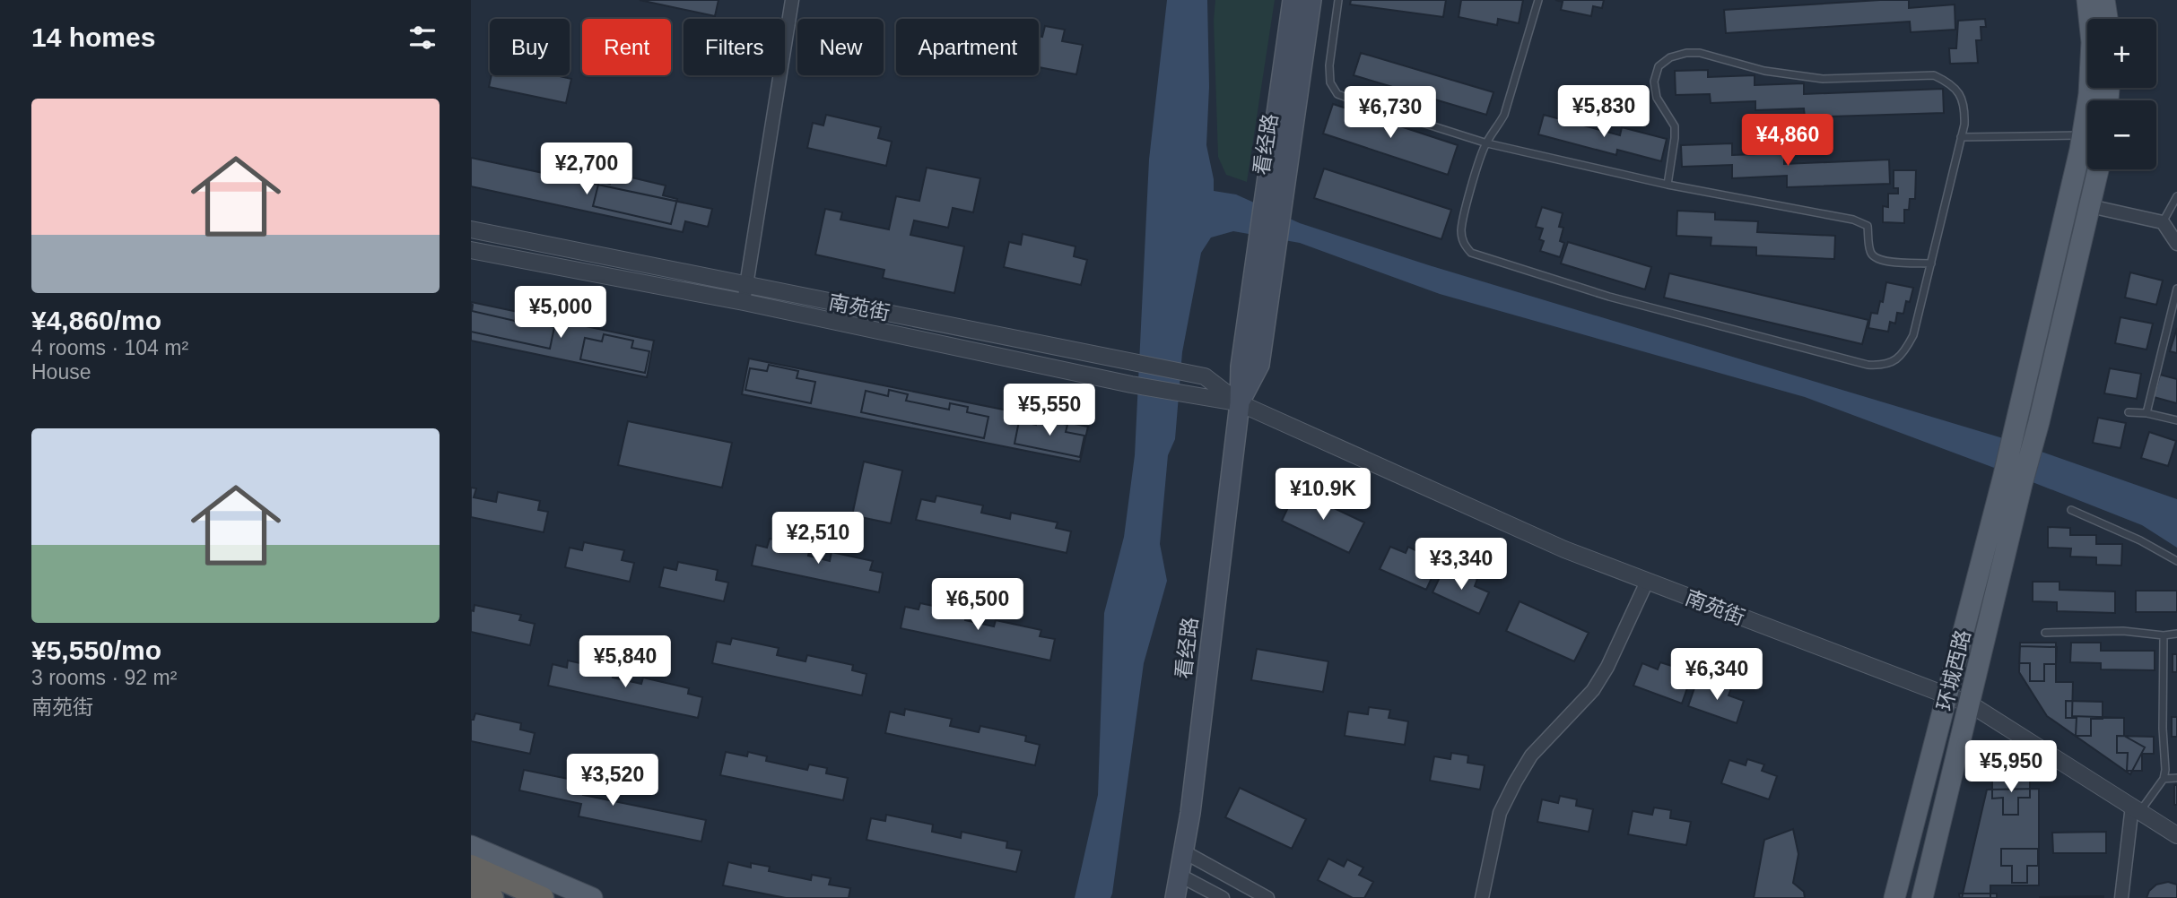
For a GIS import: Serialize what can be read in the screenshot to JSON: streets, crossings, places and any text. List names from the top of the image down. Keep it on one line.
{"streets":{"main road":["看经路","环城西路"],"street":["南苑街"]},"crossings":[["看经路","南苑街"],["南苑街","环城西路"]],"page":{"heading":"14 homes","map_buttons":["+","−"],"chip":["Buy","Rent","Filters","New","Apartment"],"list":[{"name":"¥4,860/mo","note":"4 rooms · 104 m² · House"},{"name":"¥5,550/mo","note":"3 rooms · 92 m² · 南苑街"}],"price":["¥5,830","¥6,730","¥4,860","¥2,700","¥5,000","¥5,550","¥10.9K","¥2,510","¥3,340","¥6,500","¥5,840","¥6,340","¥5,950","¥3,520"]}}
